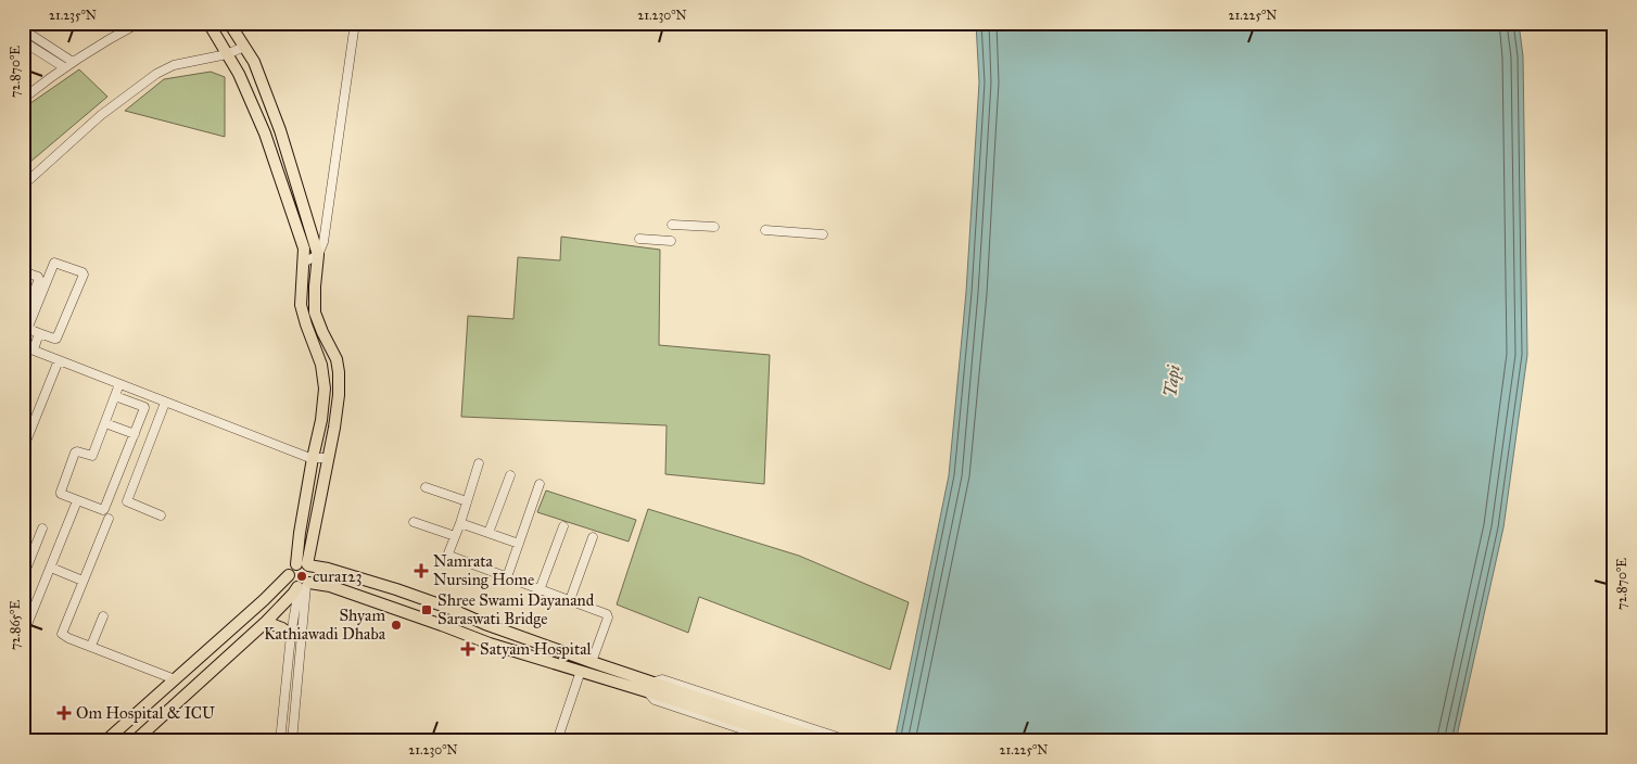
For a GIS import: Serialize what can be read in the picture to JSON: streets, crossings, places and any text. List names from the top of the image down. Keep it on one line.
{"water":["Tapi"],"places":{"health":["Namrata Nursing Home","Satyam Hospital","Om Hospital & ICU"],"other":["cura123","Shyam Kathiawadi Dhaba"],"transit":["Shree Swami Dayanand Saraswati Bridge"]},"coordinates":["21.235°N","21.230°N","21.225°N","72.870°E","72.865°E"]}
